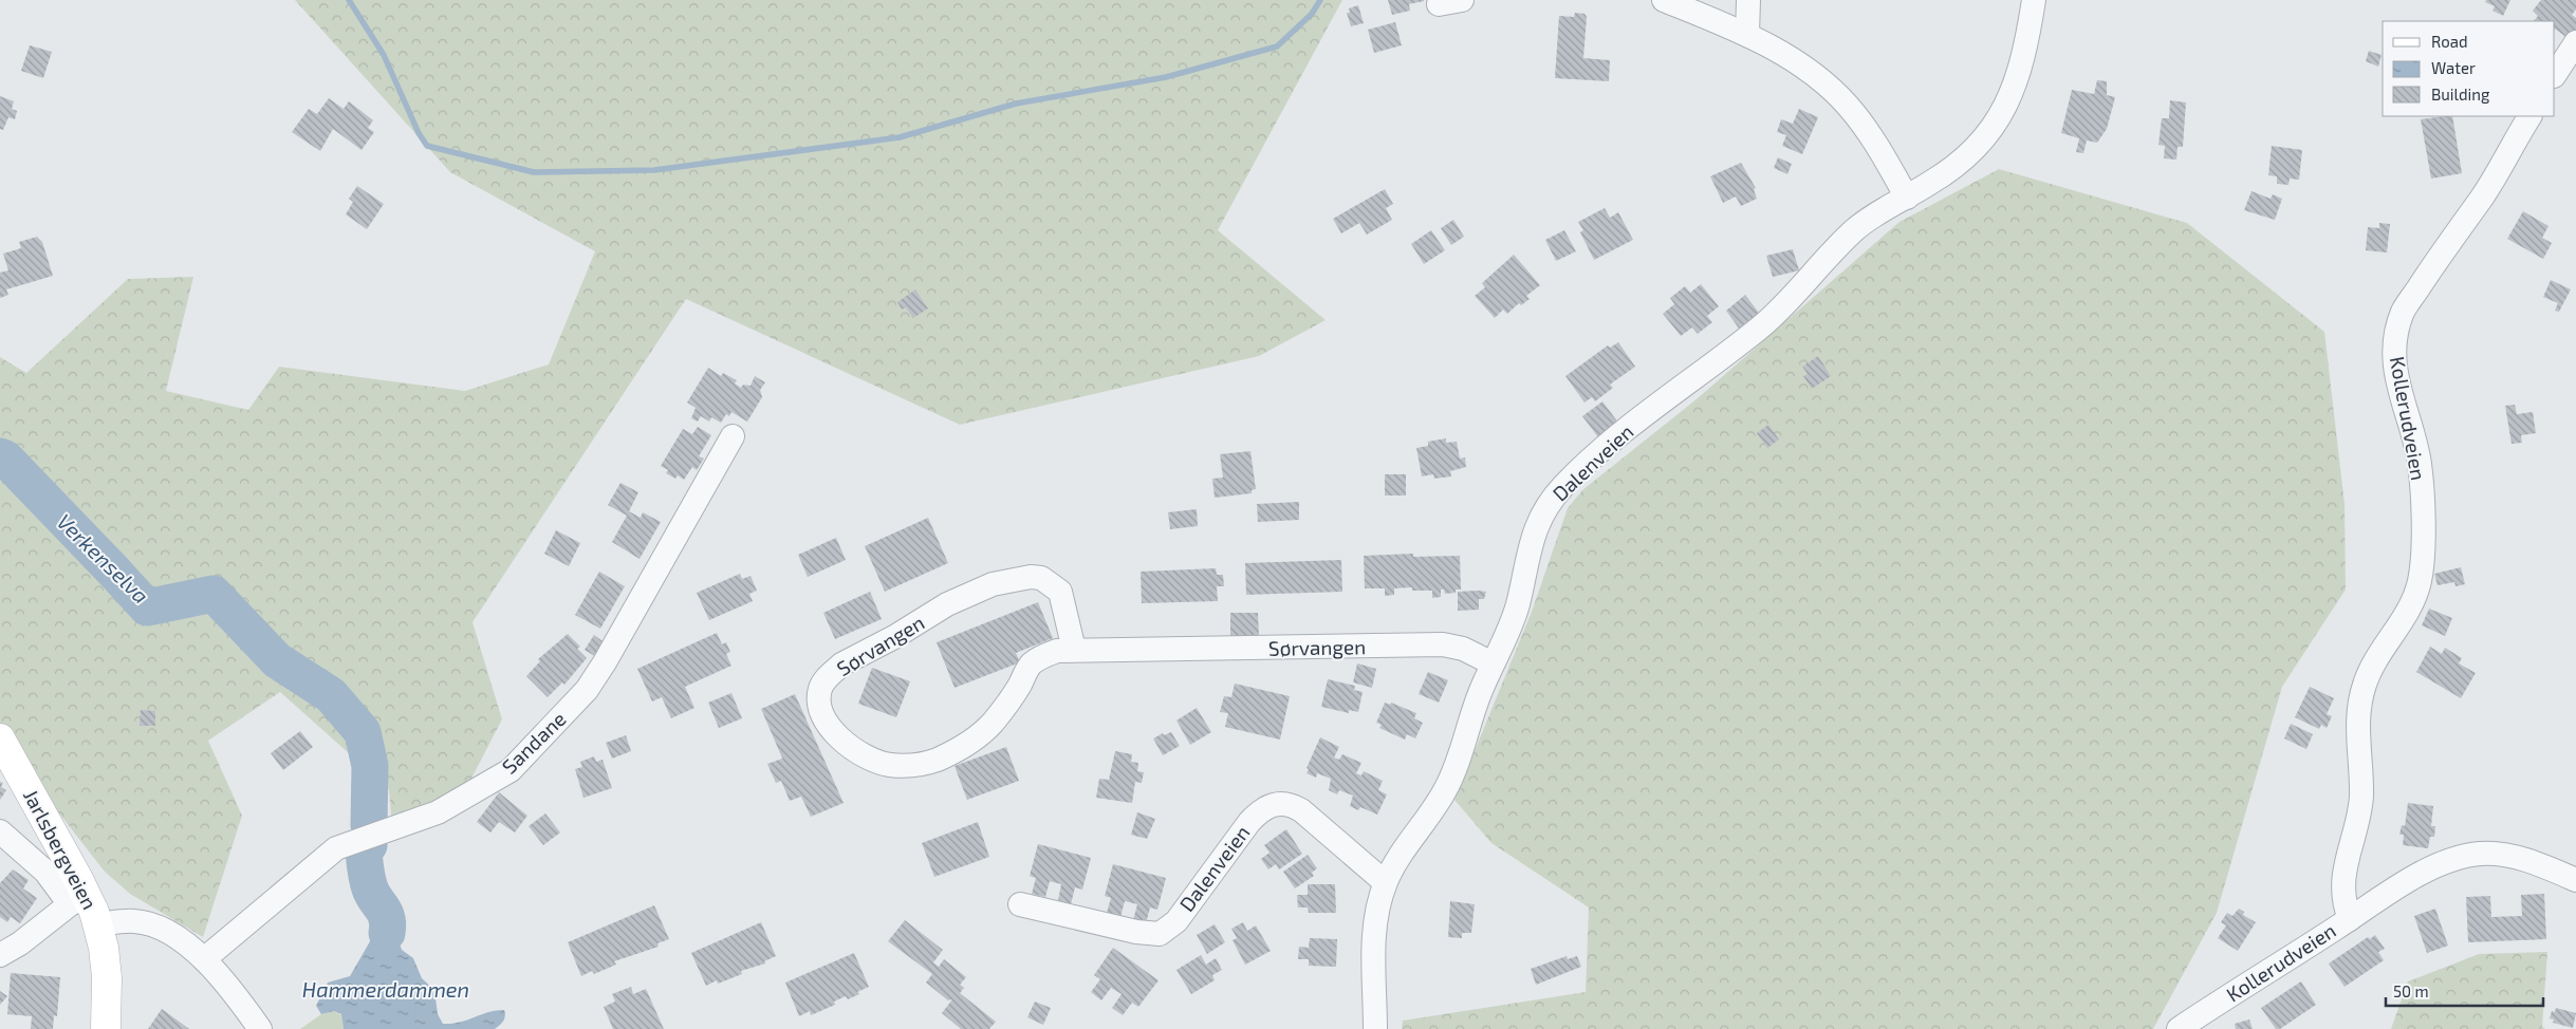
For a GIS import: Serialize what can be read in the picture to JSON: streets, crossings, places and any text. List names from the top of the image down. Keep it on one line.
{"streets":{"street":["Kollerudveien","Dalenveien","Sørvangen","Sandane","Jarlsbergveien"]},"crossings":[["Dalenveien","Sørvangen"]],"water":["Verkenselva","Hammerdammen"],"legend":["Road","Water","Building"],"scale_bar":"50 m"}
